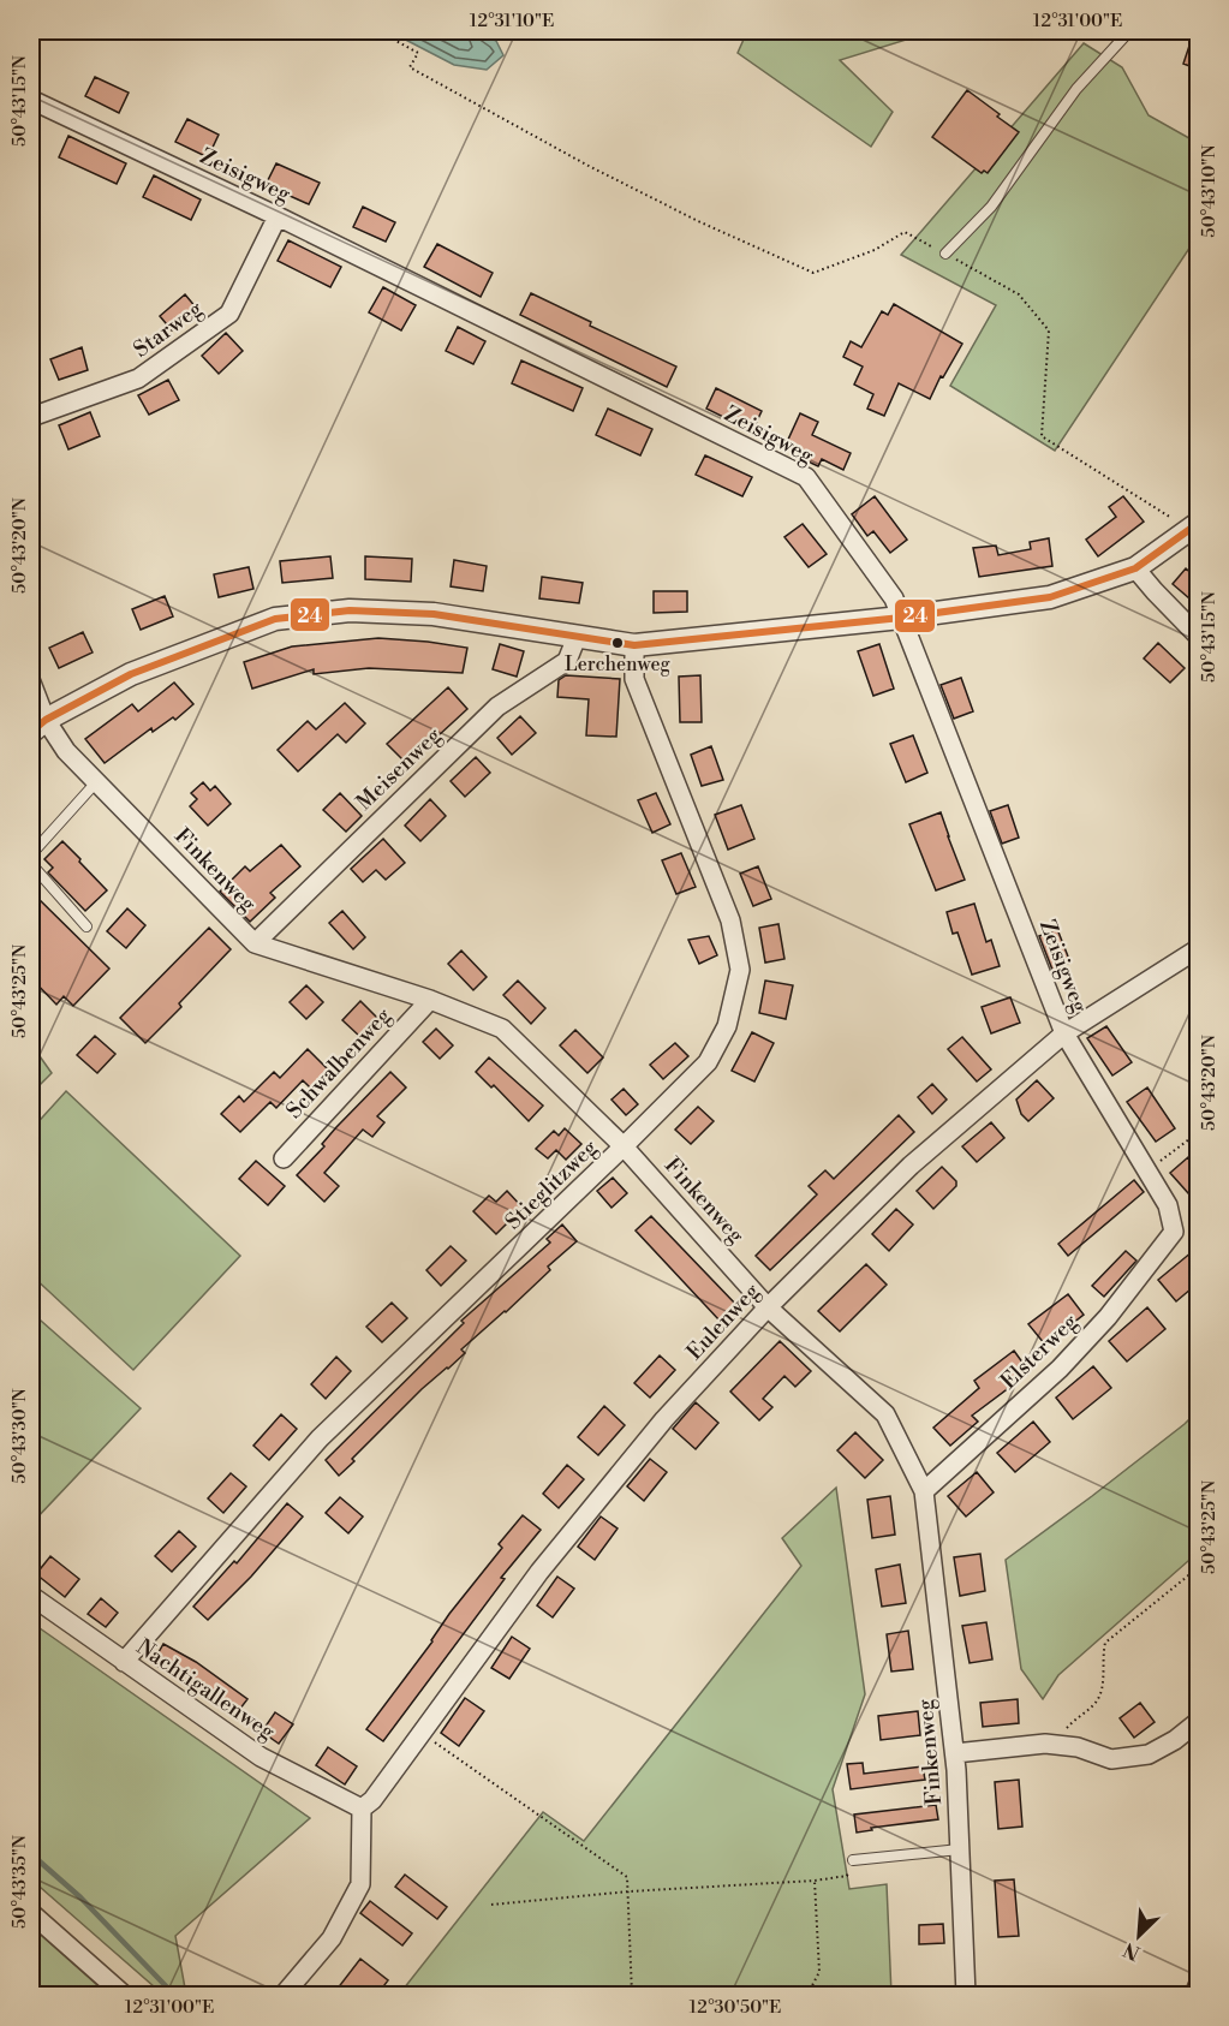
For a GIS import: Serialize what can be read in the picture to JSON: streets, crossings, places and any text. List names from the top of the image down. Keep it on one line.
{"streets":{"street":["Zeisigweg","Starweg","Meisenweg","Finkenweg","Schwalbenweg","Stieglitzweg","Eulenweg","Elsterweg","Nachtigallenweg"]},"crossings":[["Zeisigweg","Starweg"],["Zeisigweg","Eulenweg"],["Zeisigweg","Elsterweg"],["Meisenweg","Finkenweg"],["Finkenweg","Schwalbenweg"],["Finkenweg","Stieglitzweg"],["Finkenweg","Eulenweg"],["Finkenweg","Elsterweg"],["Stieglitzweg","Nachtigallenweg"],["Eulenweg","Nachtigallenweg"]],"places":["Lerchenweg"],"lines":["transit line 24"],"north":"bottom left","coordinates":["12°31'10\"E","12°31'00\"E","50°43'15\"N","50°43'10\"N","50°43'20\"N","50°43'25\"N","50°43'30\"N","50°43'35\"N","12°30'50\"E"]}
